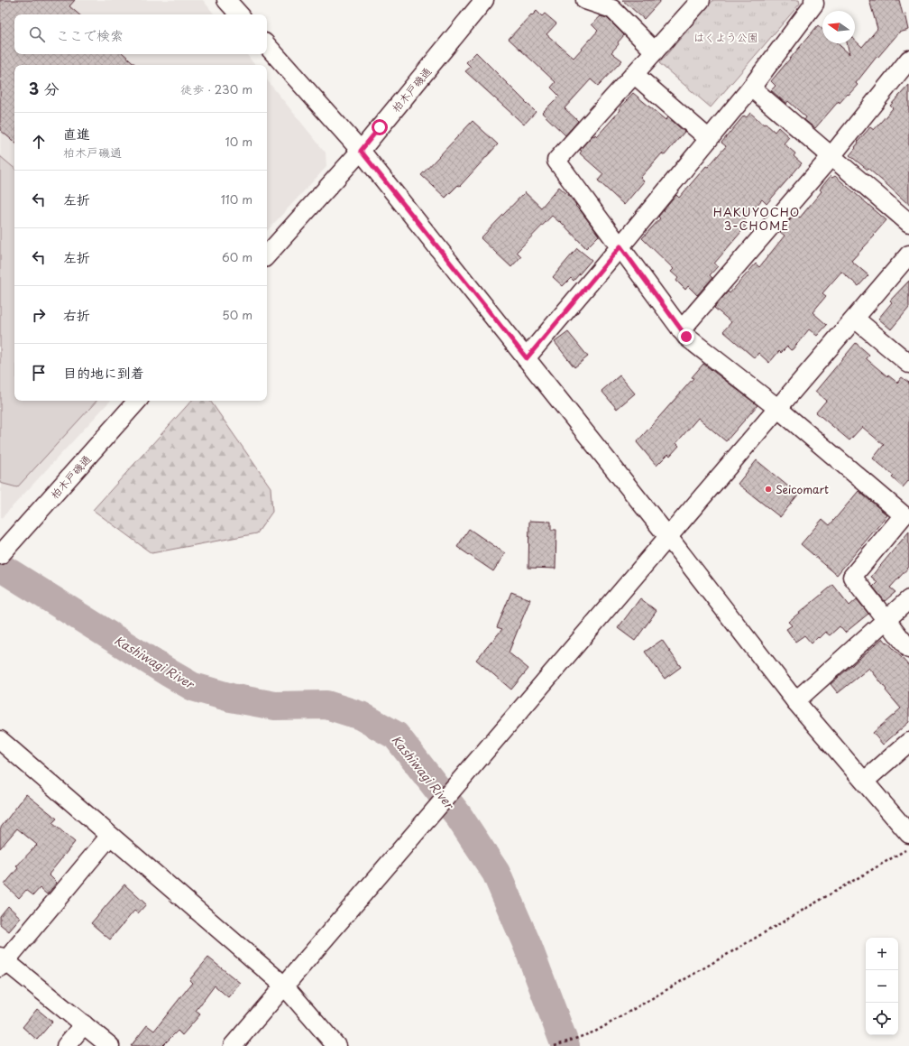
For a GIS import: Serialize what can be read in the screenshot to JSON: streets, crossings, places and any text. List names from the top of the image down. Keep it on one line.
{"streets":{"street":["柏木戸磯通"]},"districts":["HAKUYOCHO 3-CHOME"],"water":["Kashiwagi River"],"parks":["はくよう公園"],"places":["Seicomart"],"north":"left","page":{"search":"ここで検索","heading":["3 分","徒歩 · 230 m"],"list":[["直進","柏木戸磯通","10 m"],["左折","110 m"],["左折","60 m"],["右折","50 m"],"目的地に到着"],"map_buttons":["+","−"]}}
